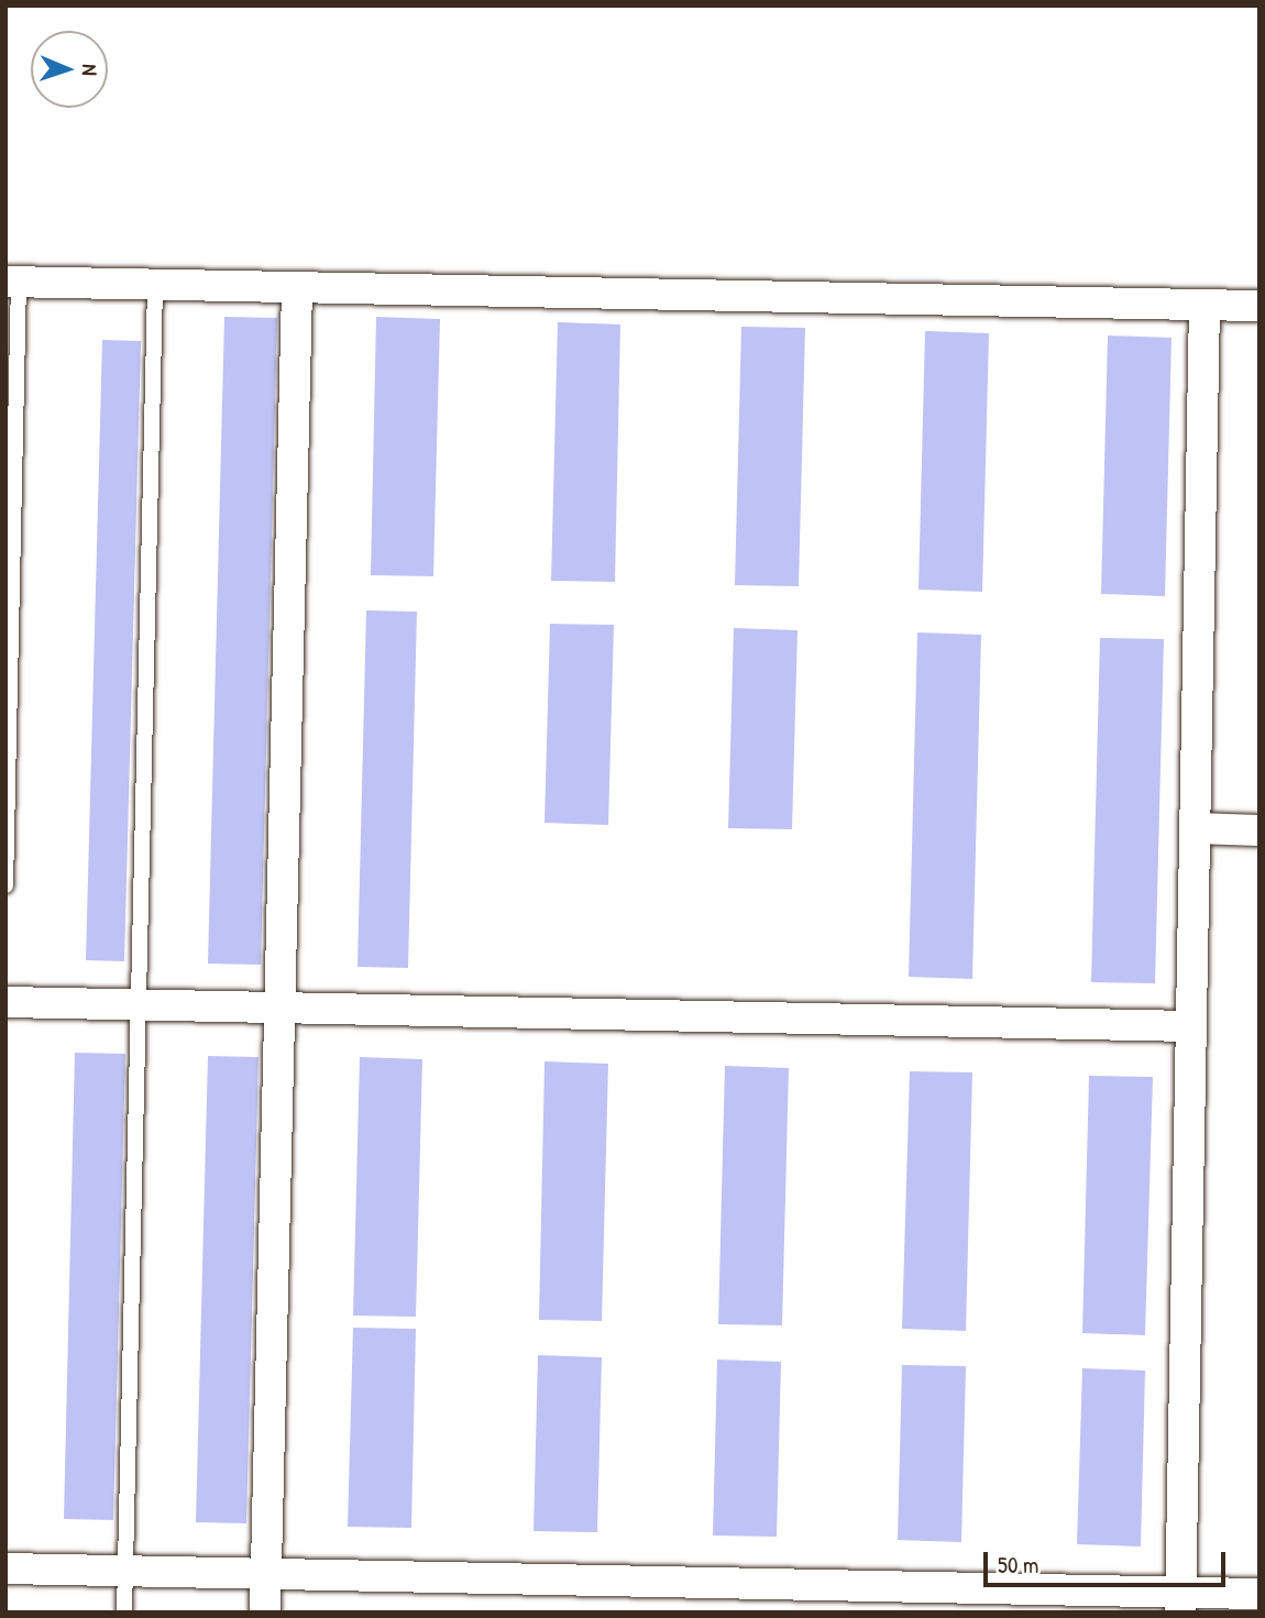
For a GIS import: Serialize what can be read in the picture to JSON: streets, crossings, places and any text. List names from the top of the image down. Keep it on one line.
{"scale_bar":"50 m","north":"right"}
